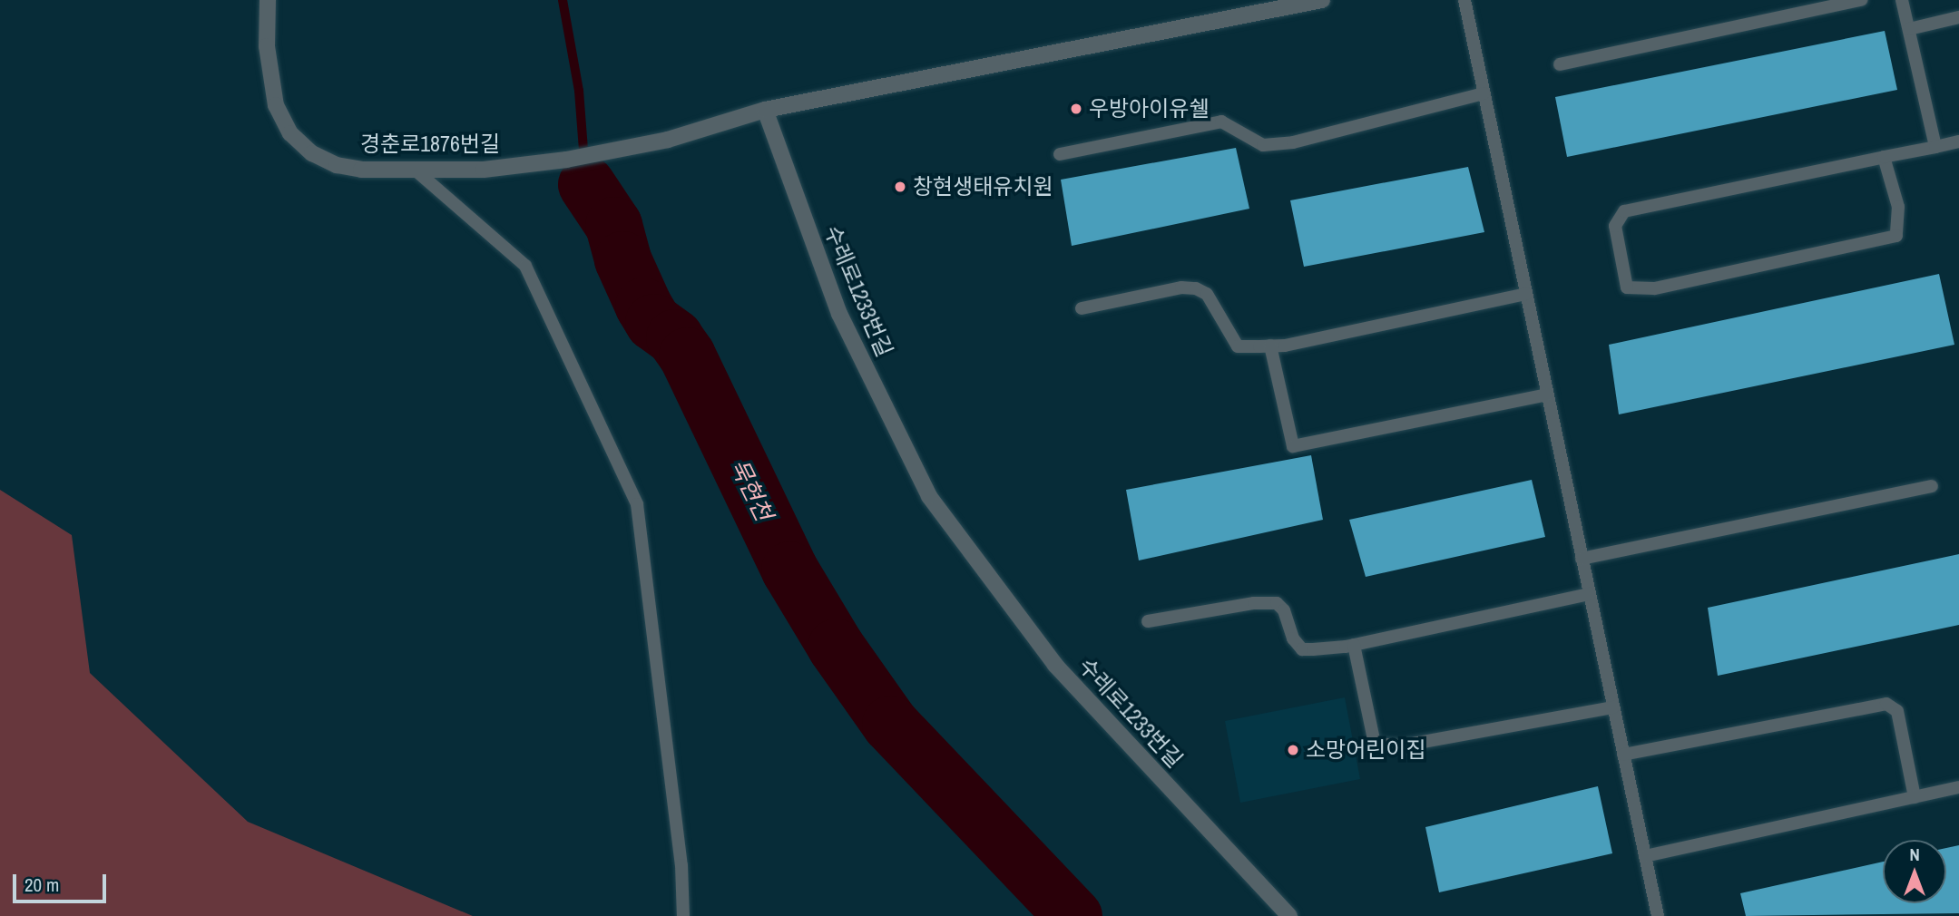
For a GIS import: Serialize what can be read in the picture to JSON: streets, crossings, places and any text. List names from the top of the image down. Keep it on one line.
{"streets":{"street":["경춘로1876번길","수레로1233번길"]},"crossings":[["경춘로1876번길","수레로1233번길"]],"water":["묵현천"],"places":["우방아이유쉘","창현생태유치원","소망어린이집"],"scale_bar":"20 m","north":"top"}
